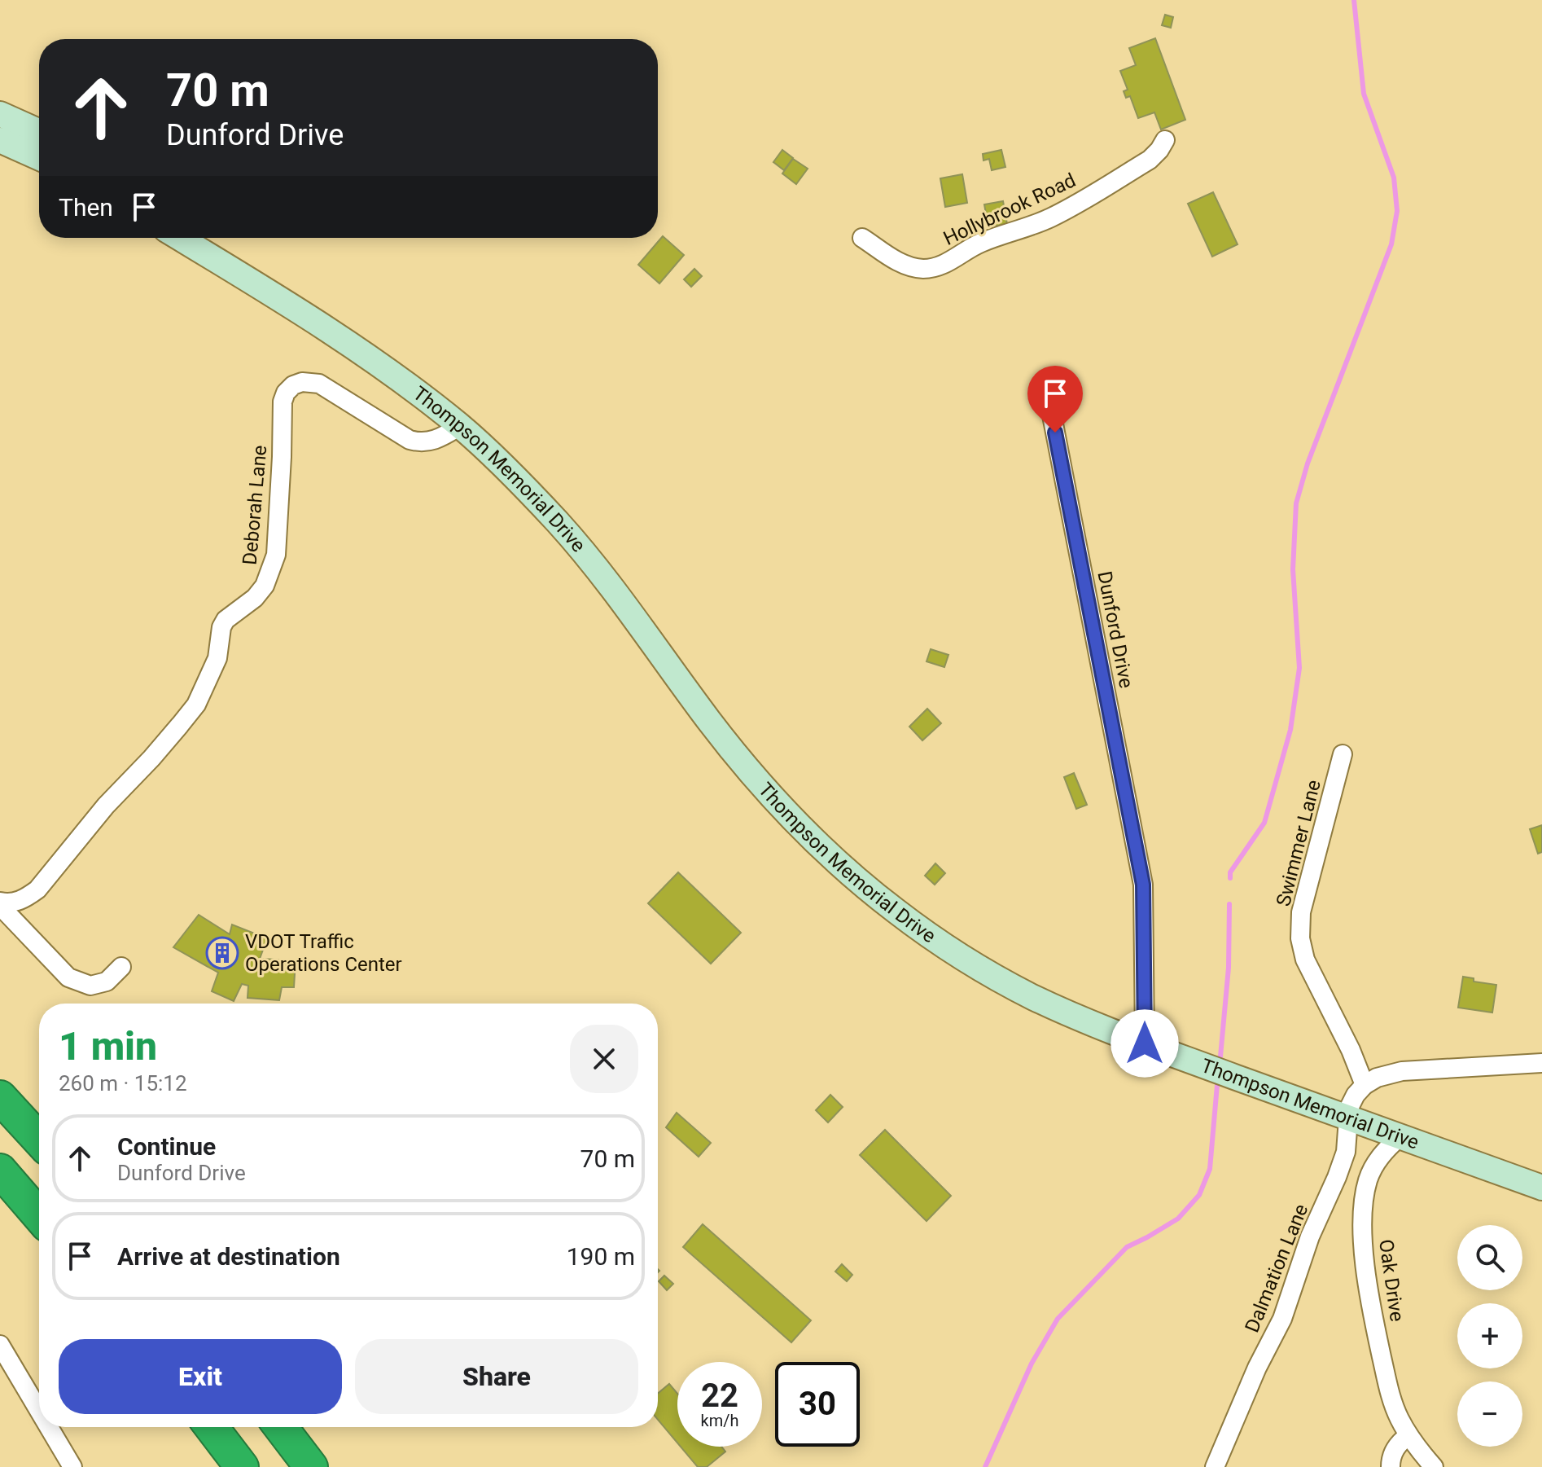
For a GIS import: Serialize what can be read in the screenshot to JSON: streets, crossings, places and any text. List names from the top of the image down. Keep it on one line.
{"streets":{"main road":["Thompson Memorial Drive"],"street":["Hollybrook Road","Deborah Lane","Dunford Drive","Swimmer Lane","Dalmation Lane","Oak Drive"]},"crossings":[["Thompson Memorial Drive","Deborah Lane"],["Thompson Memorial Drive","Dunford Drive"],["Thompson Memorial Drive","Dalmation Lane"],["Thompson Memorial Drive","Oak Drive"]],"places":{"building":["VDOT Traffic Operations Center"]},"page":{"turn":["70 m","Dunford Drive"],"then":"Then","heading":["1 min","260 m · 15:12"],"list":[{"name":"Continue","note":"Dunford Drive","value":"70 m"},{"name":"Arrive at destination","value":"190 m"}],"map_buttons":["+","−"],"buttons":["Exit","Share"],"speed":"22 km/h","limit":"30"}}
